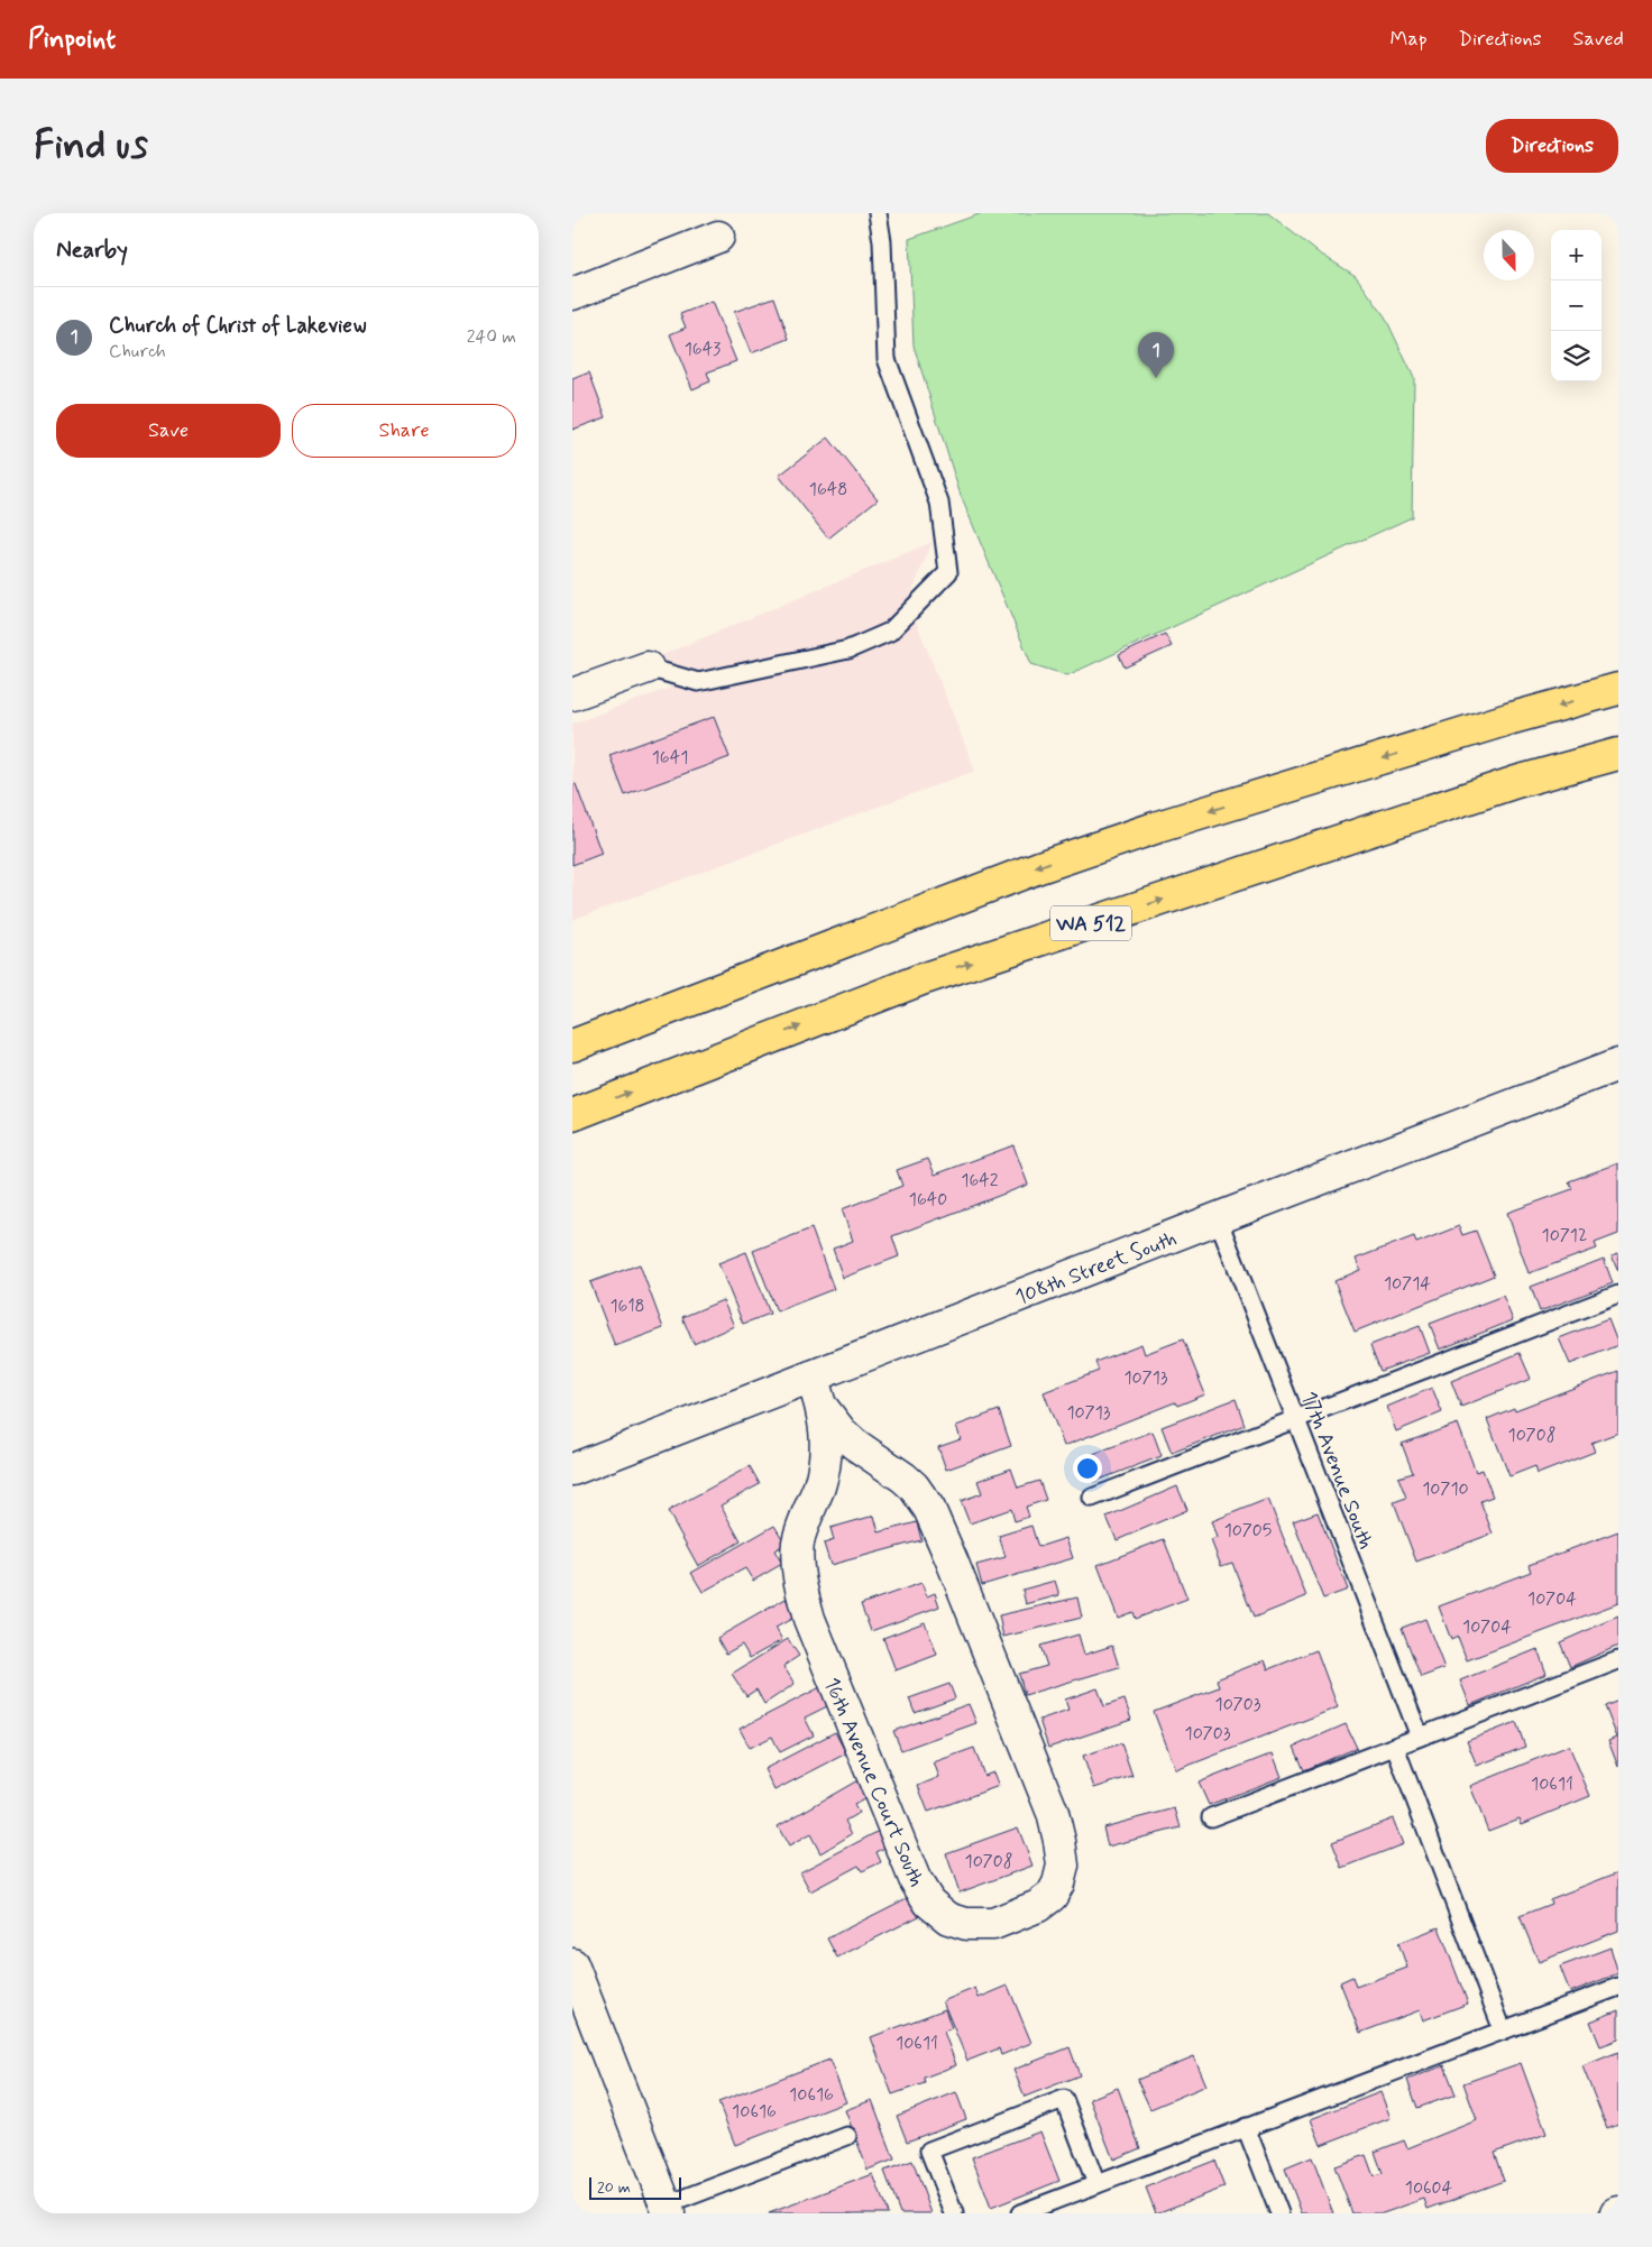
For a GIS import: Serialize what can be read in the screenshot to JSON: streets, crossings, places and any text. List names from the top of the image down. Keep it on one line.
{"streets":{"highway":["WA 512"],"street":["108th Street South","16th Avenue Court South"],"lane":["17th Avenue South"]},"crossings":[["108th Street South","17th Avenue South"],["108th Street South","16th Avenue Court South"]],"house_numbers":["1643","1648","1641","1642","1640","10712","10714","1618","10713","10713","10708","10710","10705","10704","10704","10703","10703","10611","10708","10611","10616","10616","10604"],"scale_bar":"20 m","north":"bottom","page":{"header":"Pinpoint","nav":["Map","Directions","Saved"],"buttons":["Directions",["Save","Share"]],"title":"Find us","heading":"Nearby","map_buttons":["+","−"],"list":[{"mark":"1","name":"Church of Christ of Lakeview","note":"Church","value":"240 m"}],"pins":"1","scale":"20 m"}}
